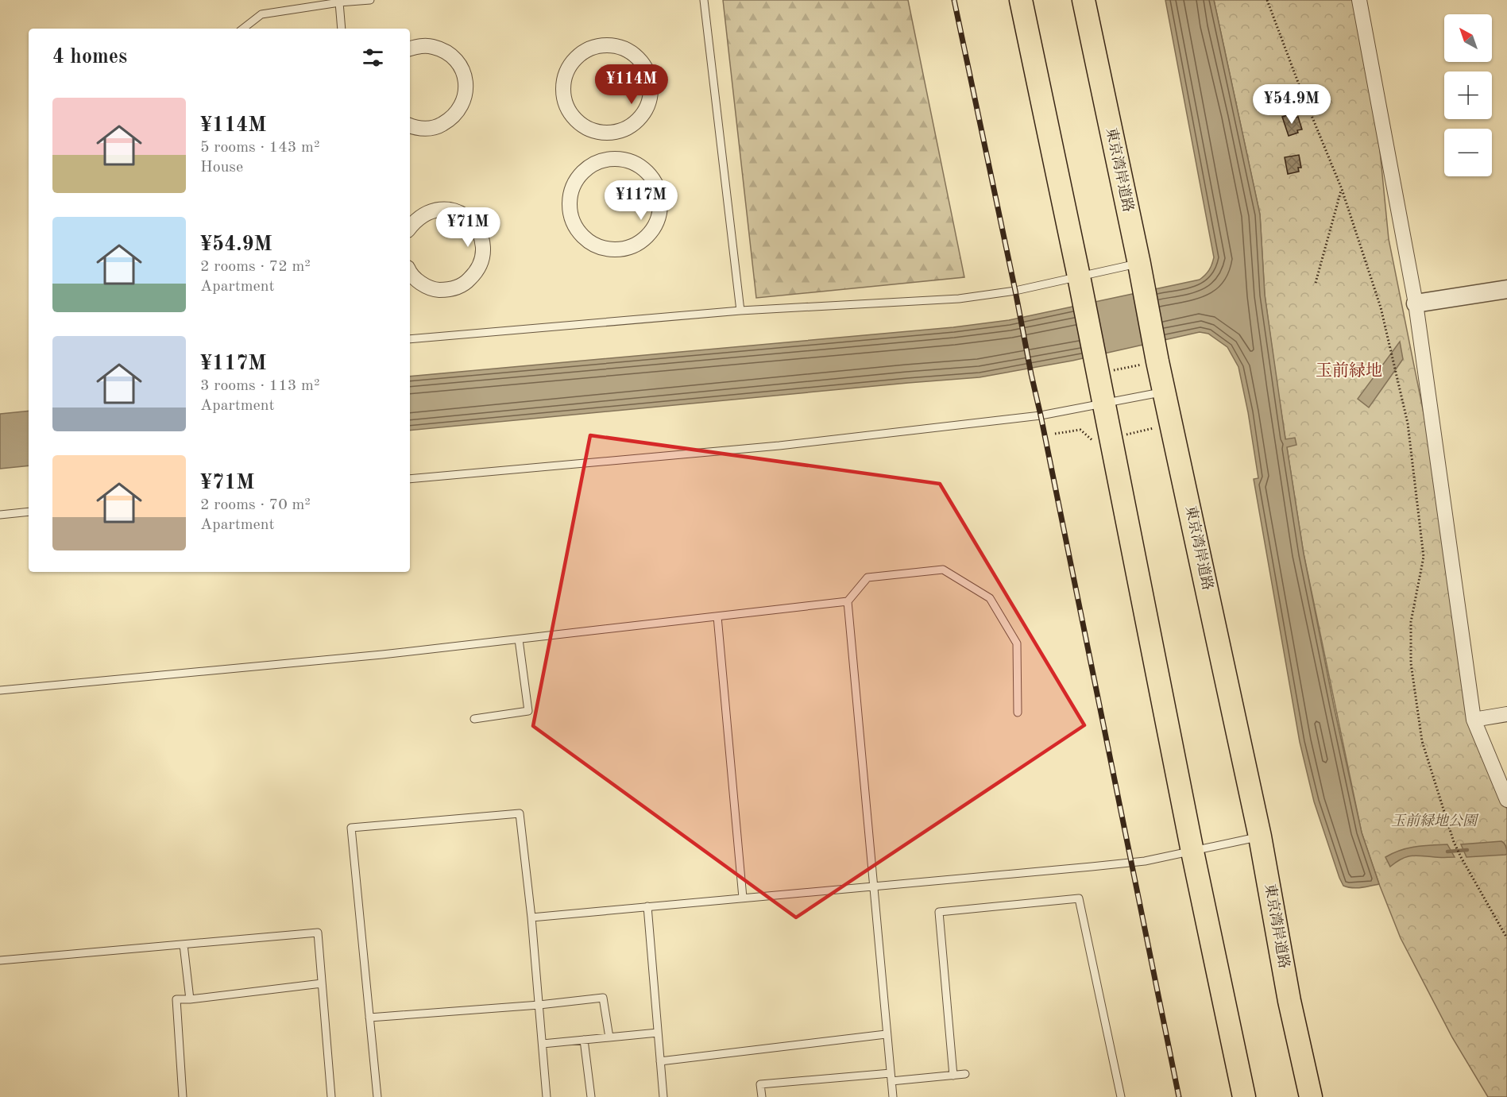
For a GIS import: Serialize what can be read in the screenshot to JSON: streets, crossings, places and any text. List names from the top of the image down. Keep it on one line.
{"streets":{"highway":["東京湾岸道路"]},"districts":["玉前緑地"],"parks":["玉前緑地公園"],"north":"top left","page":{"map_buttons":["+","−"],"heading":"4 homes","price":["¥114M","¥54.9M","¥117M","¥71M"],"list":[{"name":"¥114M","note":"5 rooms · 143 m² · House"},{"name":"¥54.9M","note":"2 rooms · 72 m² · Apartment"},{"name":"¥117M","note":"3 rooms · 113 m² · Apartment"},{"name":"¥71M","note":"2 rooms · 70 m² · Apartment"}]}}
